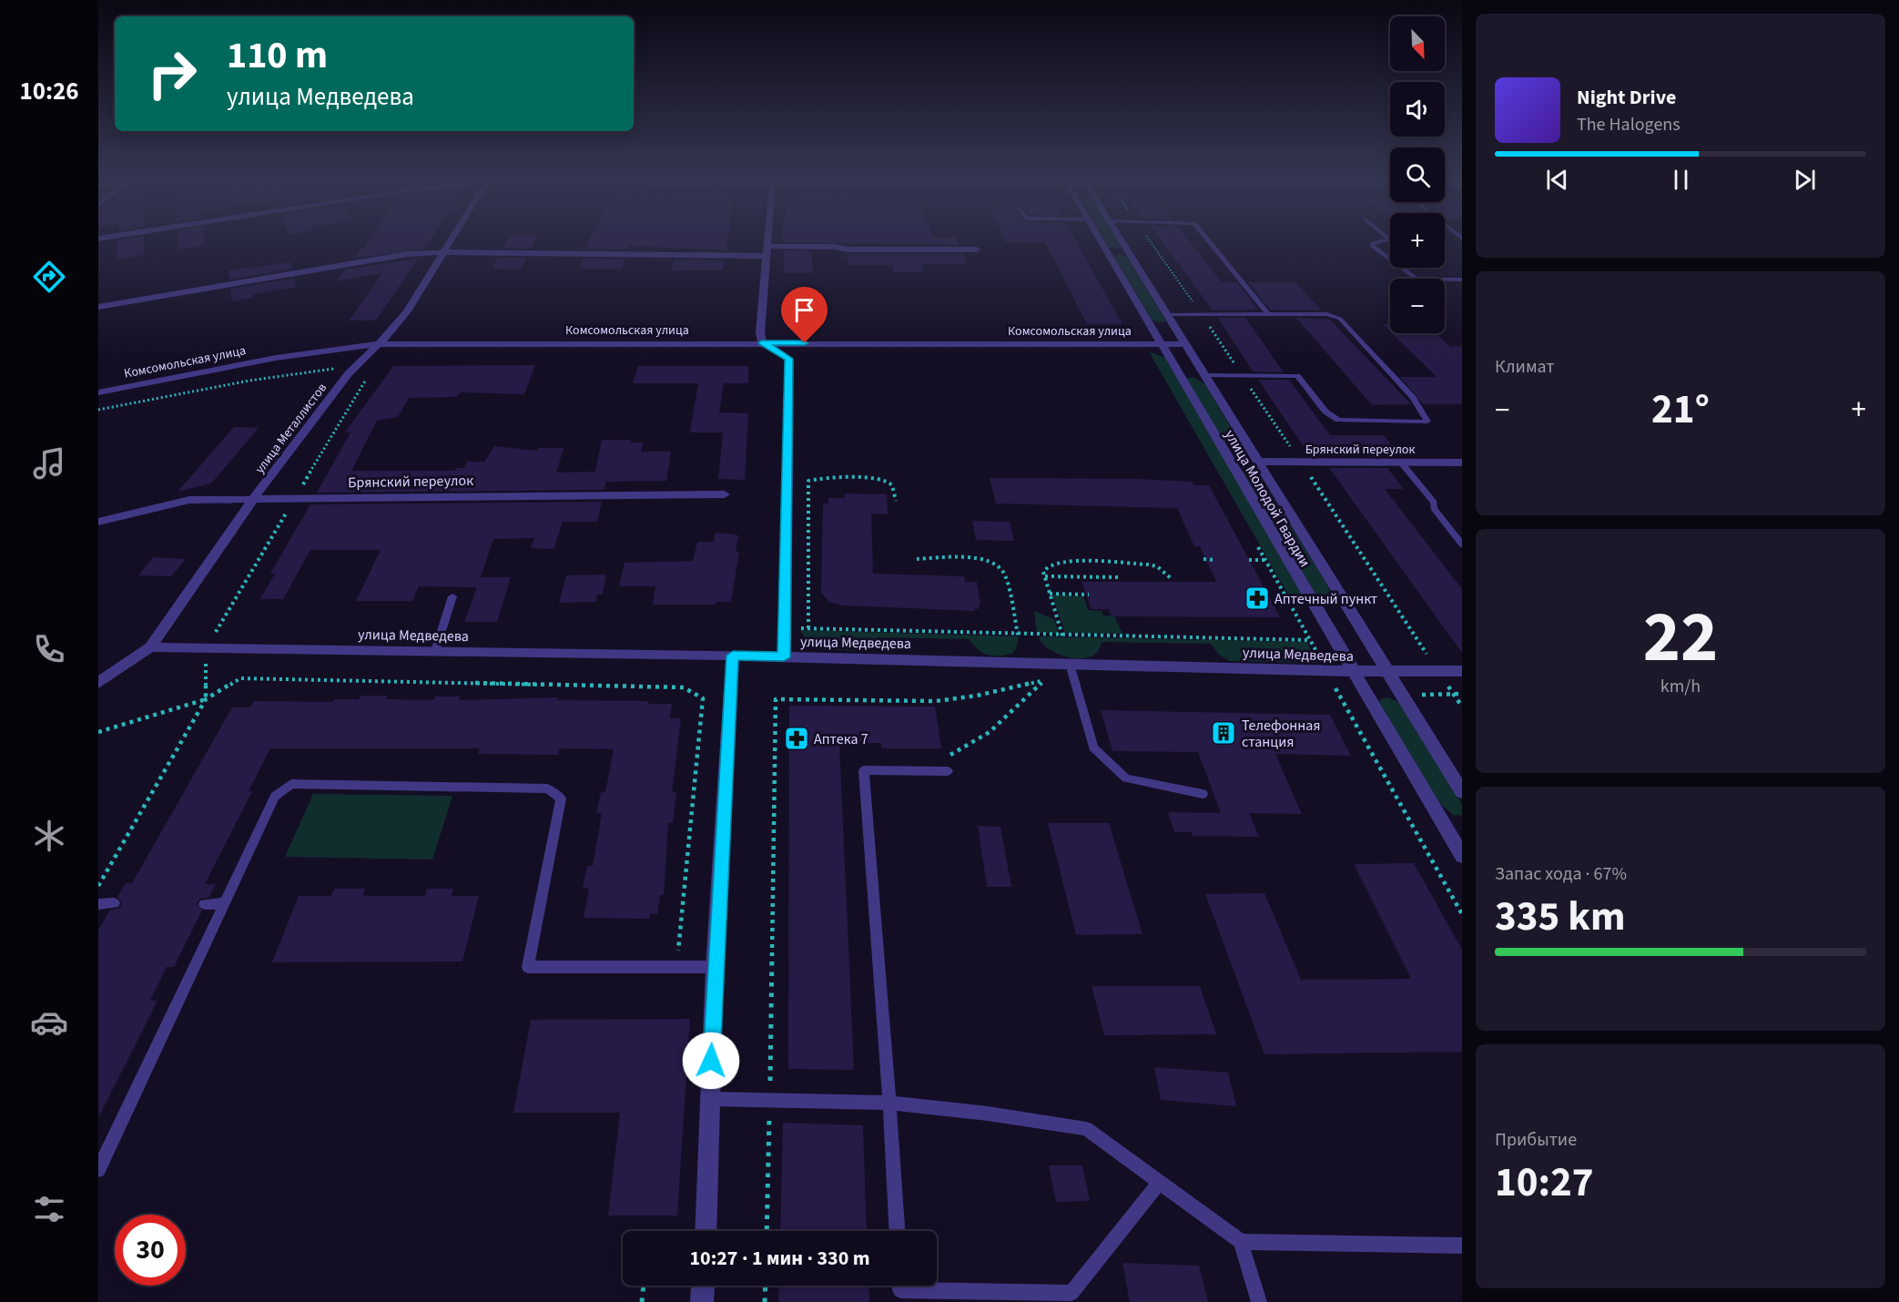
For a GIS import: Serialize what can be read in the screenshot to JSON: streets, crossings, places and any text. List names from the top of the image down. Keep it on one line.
{"streets":{"street":["Комсомольская улица","улица Металлистов","Брянский переулок","улица Молодой Гвардии","улица Медведева"]},"crossings":[["Комсомольская улица","улица Металлистов"],["Комсомольская улица","улица Молодой Гвардии"],["улица Металлистов","Брянский переулок"],["улица Металлистов","улица Медведева"],["Брянский переулок","улица Молодой Гвардии"],["улица Молодой Гвардии","улица Медведева"]],"places":{"pharmacy":["Аптечный пункт","Аптека 7"],"building":["Телефонная станция"]},"north":"bottom right","page":{"tabs":"10:26","map_buttons":["+","−"],"turn":["110 m","улица Медведева"],"song":["Night Drive","The Halogens"],"tile":["Климат",["22","km/h"],["Запас хода · 67%","335 km"],["Прибытие","10:27"]],"heat":["−","21°","+"],"limit":"30","trip":"10:27 · 1 мин · 330 m"}}
